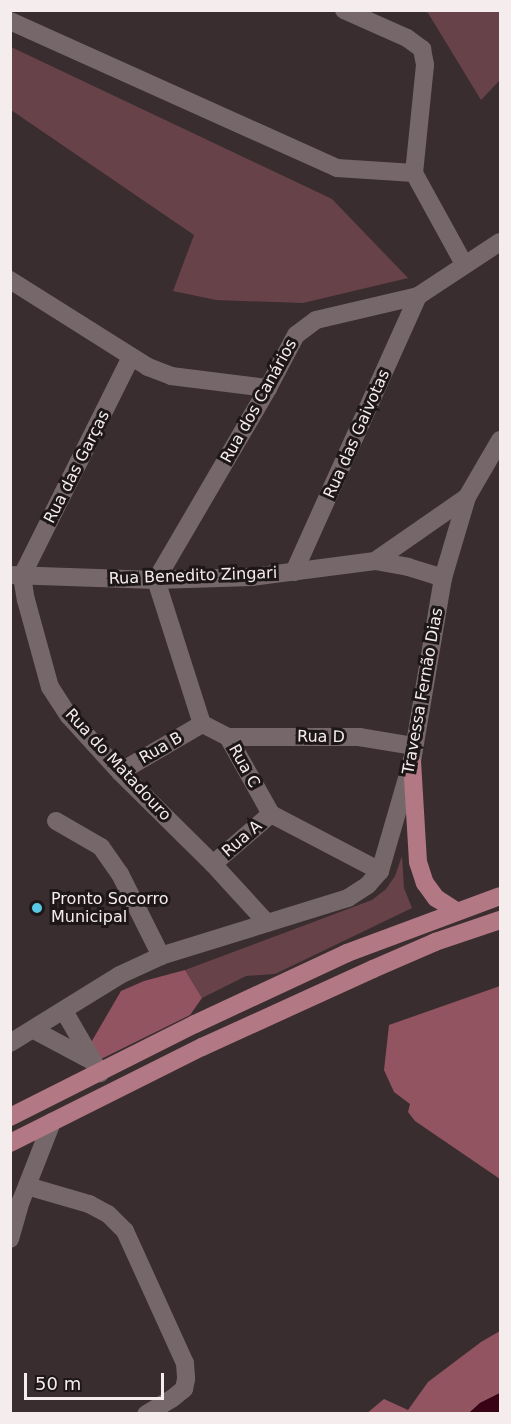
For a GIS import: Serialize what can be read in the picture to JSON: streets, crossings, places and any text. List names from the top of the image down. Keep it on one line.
{"streets":{"street":["Rua dos Canários","Rua das Gaivotas","Rua das Garças","Rua Benedito Zingari","Travessa Fernão Dias","Rua D","Rua B","Rua do Matadouro","Rua C","Rua A"]},"crossings":[["Rua dos Canários","Rua das Gaivotas"],["Rua dos Canários","Rua Benedito Zingari"],["Rua das Gaivotas","Rua Benedito Zingari"],["Rua das Garças","Rua Benedito Zingari"],["Rua das Garças","Rua do Matadouro"],["Rua Benedito Zingari","Rua do Matadouro"],["Travessa Fernão Dias","Rua D"],["Rua D","Rua C"],["Rua B","Rua do Matadouro"],["Rua B","Rua C"],["Rua do Matadouro","Rua A"],["Rua C","Rua A"]],"places":["Pronto Socorro Municipal"],"scale_bar":"50 m"}
